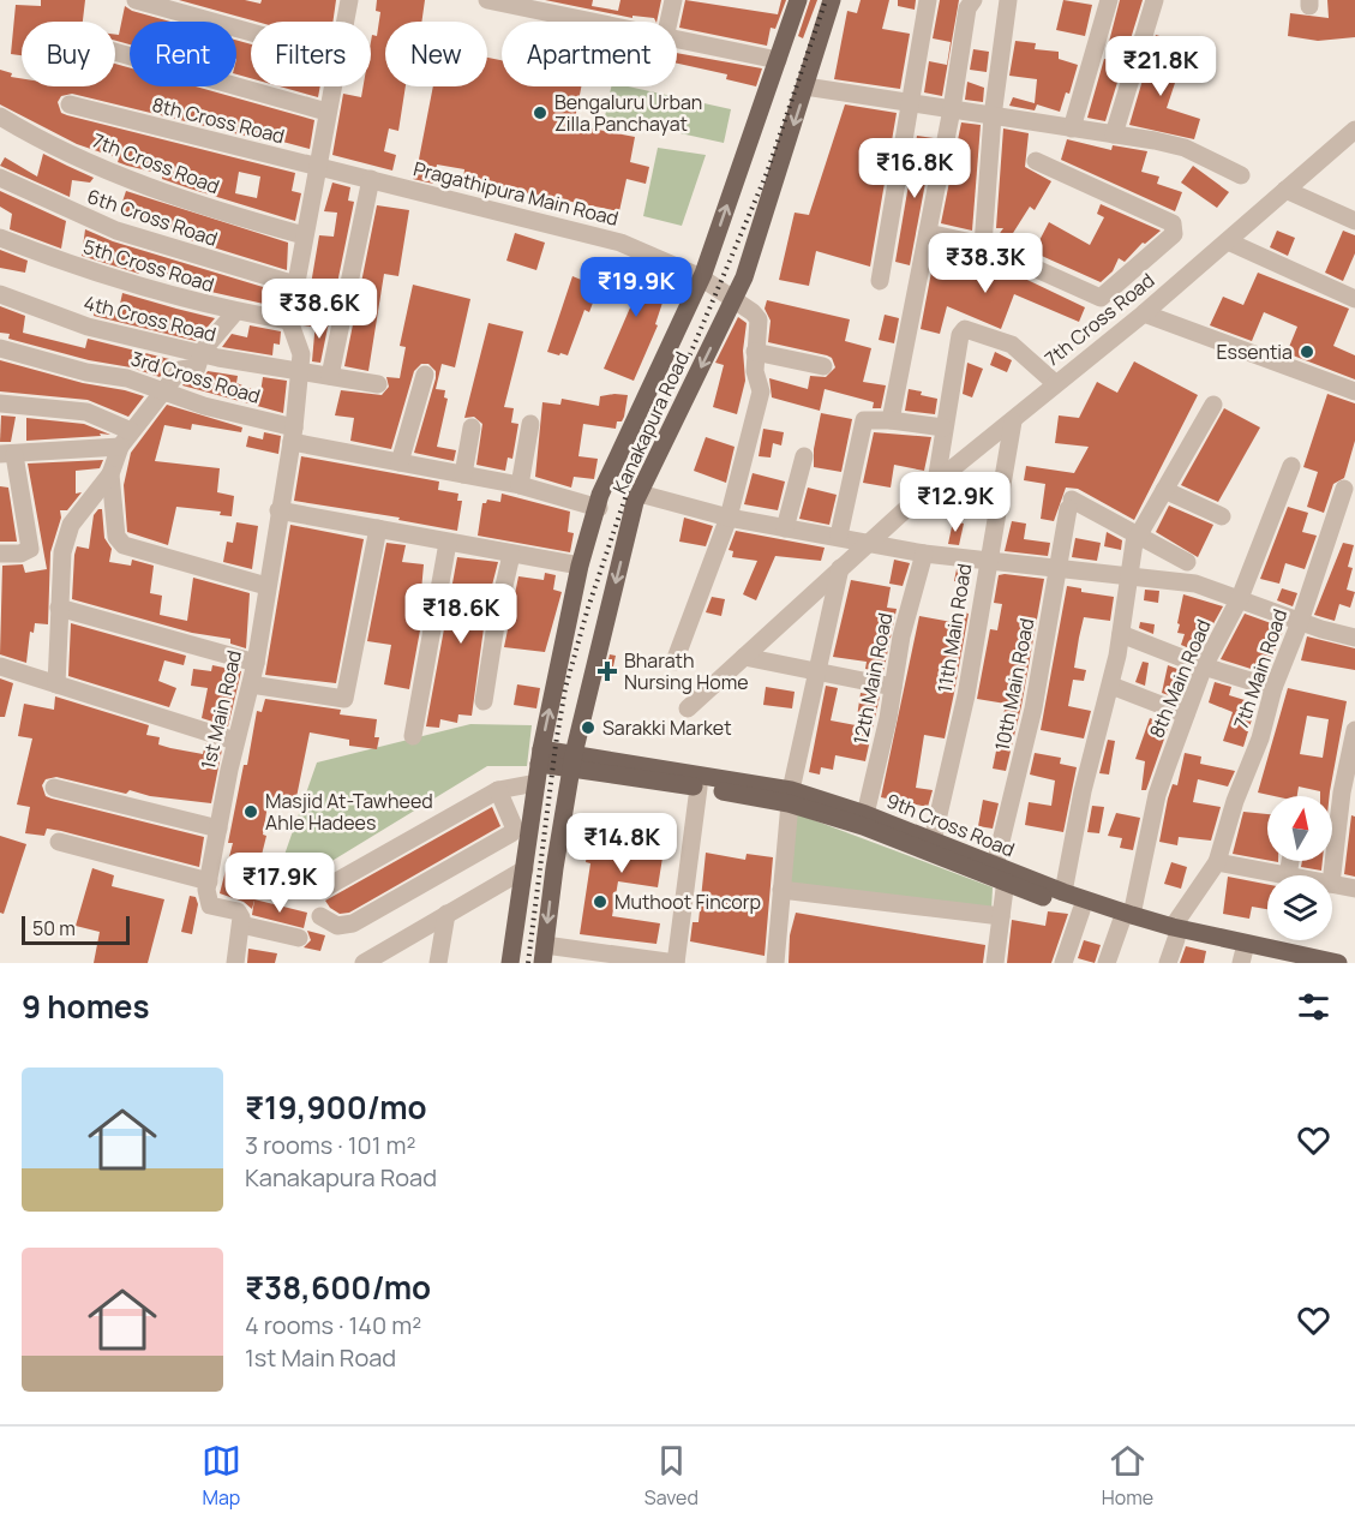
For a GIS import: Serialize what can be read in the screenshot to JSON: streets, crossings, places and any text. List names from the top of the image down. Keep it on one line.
{"streets":{"main road":["Kanakapura Road","9th Cross Road"],"street":["8th Cross Road","7th Cross Road","Pragathipura Main Road","6th Cross Road","5th Cross Road","4th Cross Road","3rd Cross Road","11th Main Road","7th Main Road","12th Main Road","8th Main Road","10th Main Road","1st Main Road"]},"crossings":[["8th Cross Road","Pragathipura Main Road"],["8th Cross Road","1st Main Road"],["7th Cross Road","11th Main Road"],["7th Cross Road","1st Main Road"],["Pragathipura Main Road","Kanakapura Road"],["Pragathipura Main Road","1st Main Road"],["6th Cross Road","1st Main Road"],["5th Cross Road","1st Main Road"],["4th Cross Road","1st Main Road"],["3rd Cross Road","1st Main Road"],["Kanakapura Road","9th Cross Road"],["11th Main Road","9th Cross Road"],["12th Main Road","9th Cross Road"],["8th Main Road","9th Cross Road"],["10th Main Road","9th Cross Road"]],"places":{"other":["Bengaluru Urban Zilla Panchayat","Essentia","Sarakki Market","Masjid At-Tawheed Ahle Hadees","Muthoot Fincorp"],"health":["Bharath Nursing Home"]},"scale_bar":"50 m","north":"top","page":{"chip":["Buy","Rent","Filters","New","Apartment"],"price":["₹21.8K","₹16.8K","₹38.3K","₹19.9K","₹38.6K","₹12.9K","₹18.6K","₹14.8K","₹17.9K"],"scale":"50 m","heading":"9 homes","list":[{"name":"₹19,900/mo","note":"3 rooms · 101 m² · Kanakapura Road"},{"name":"₹38,600/mo","note":"4 rooms · 140 m² · 1st Main Road"}],"tabs":["Map","Saved","Home"]}}
